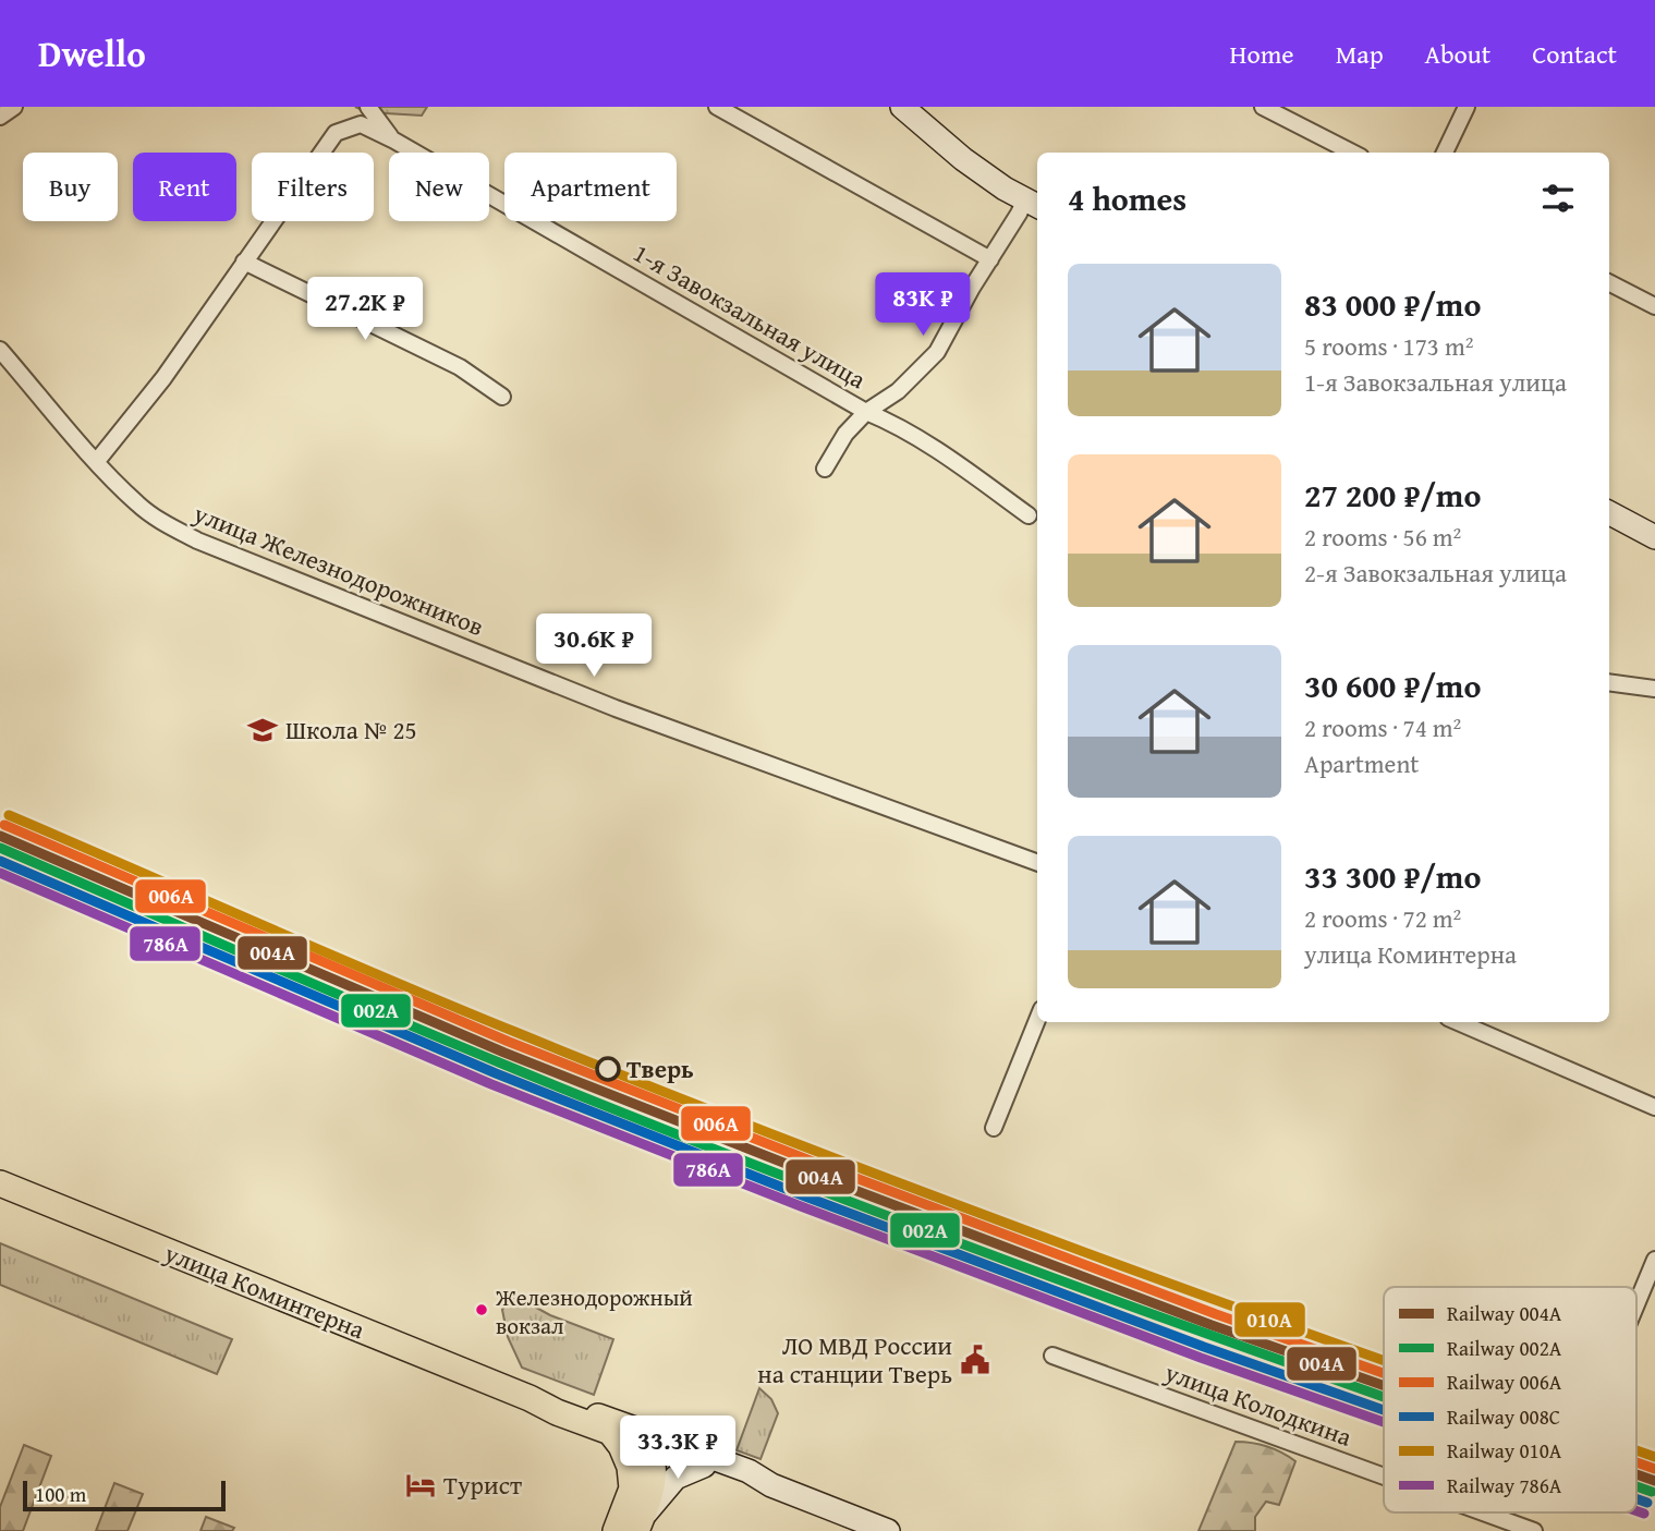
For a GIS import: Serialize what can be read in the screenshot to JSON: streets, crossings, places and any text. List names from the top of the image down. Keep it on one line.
{"streets":{"main road":["улица Коминтерна"],"street":["1-я Завокзальная улица","улица Железнодорожников","улица Колодкина"]},"places":{"school or university":["Школа № 25"],"other":["Тверь","Железнодорожный вокзал"],"public building":["ЛО МВД России на станции Тверь"],"hotel":["Турист"]},"lines":["rail line 010А","rail line 006А","rail line 004А","rail line 002А","rail line 008С","rail line 786А"],"legend":["Railway 004А","Railway 002А","Railway 006А","Railway 008С","Railway 010А","Railway 786А"],"scale_bar":"100 m","page":{"header":"Dwello","nav":["Home","Map","About","Contact"],"chip":["Buy","Rent","Filters","New","Apartment"],"heading":"4 homes","list":[{"name":"83 000 ₽/mo","note":"5 rooms · 173 m² · 1-я Завокзальная улица"},{"name":"27 200 ₽/mo","note":"2 rooms · 56 m² · 2-я Завокзальная улица"},{"name":"30 600 ₽/mo","note":"2 rooms · 74 m² · Apartment"},{"name":"33 300 ₽/mo","note":"2 rooms · 72 m² · улица Коминтерна"}],"price":["83K ₽","27.2K ₽","30.6K ₽","33.3K ₽"],"scale":"100 m"}}
